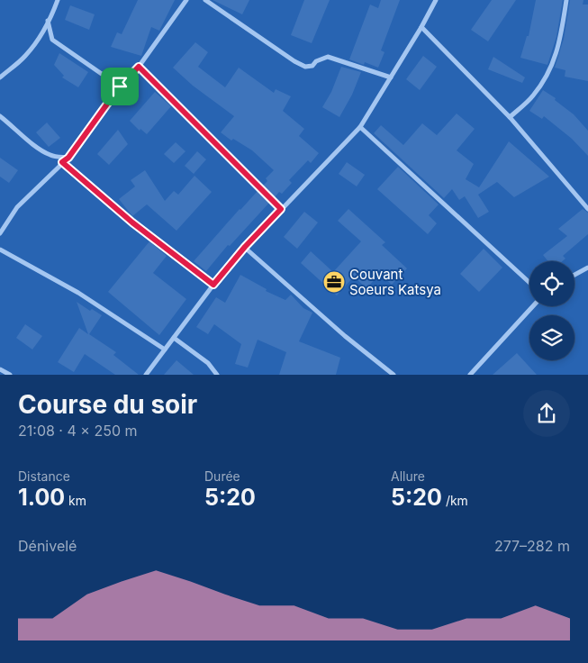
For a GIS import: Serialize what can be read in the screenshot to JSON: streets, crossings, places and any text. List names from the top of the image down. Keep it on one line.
{"places":{"office":["Couvant Soeurs Katsya"]},"page":{"heading":["Course du soir","21:08 · 4 × 250 m"],"stats":[["Distance","1.00 km"],["Durée","5:20"],["Allure","5:20 /km"]],"chart":["Dénivelé","277–282 m"]}}
